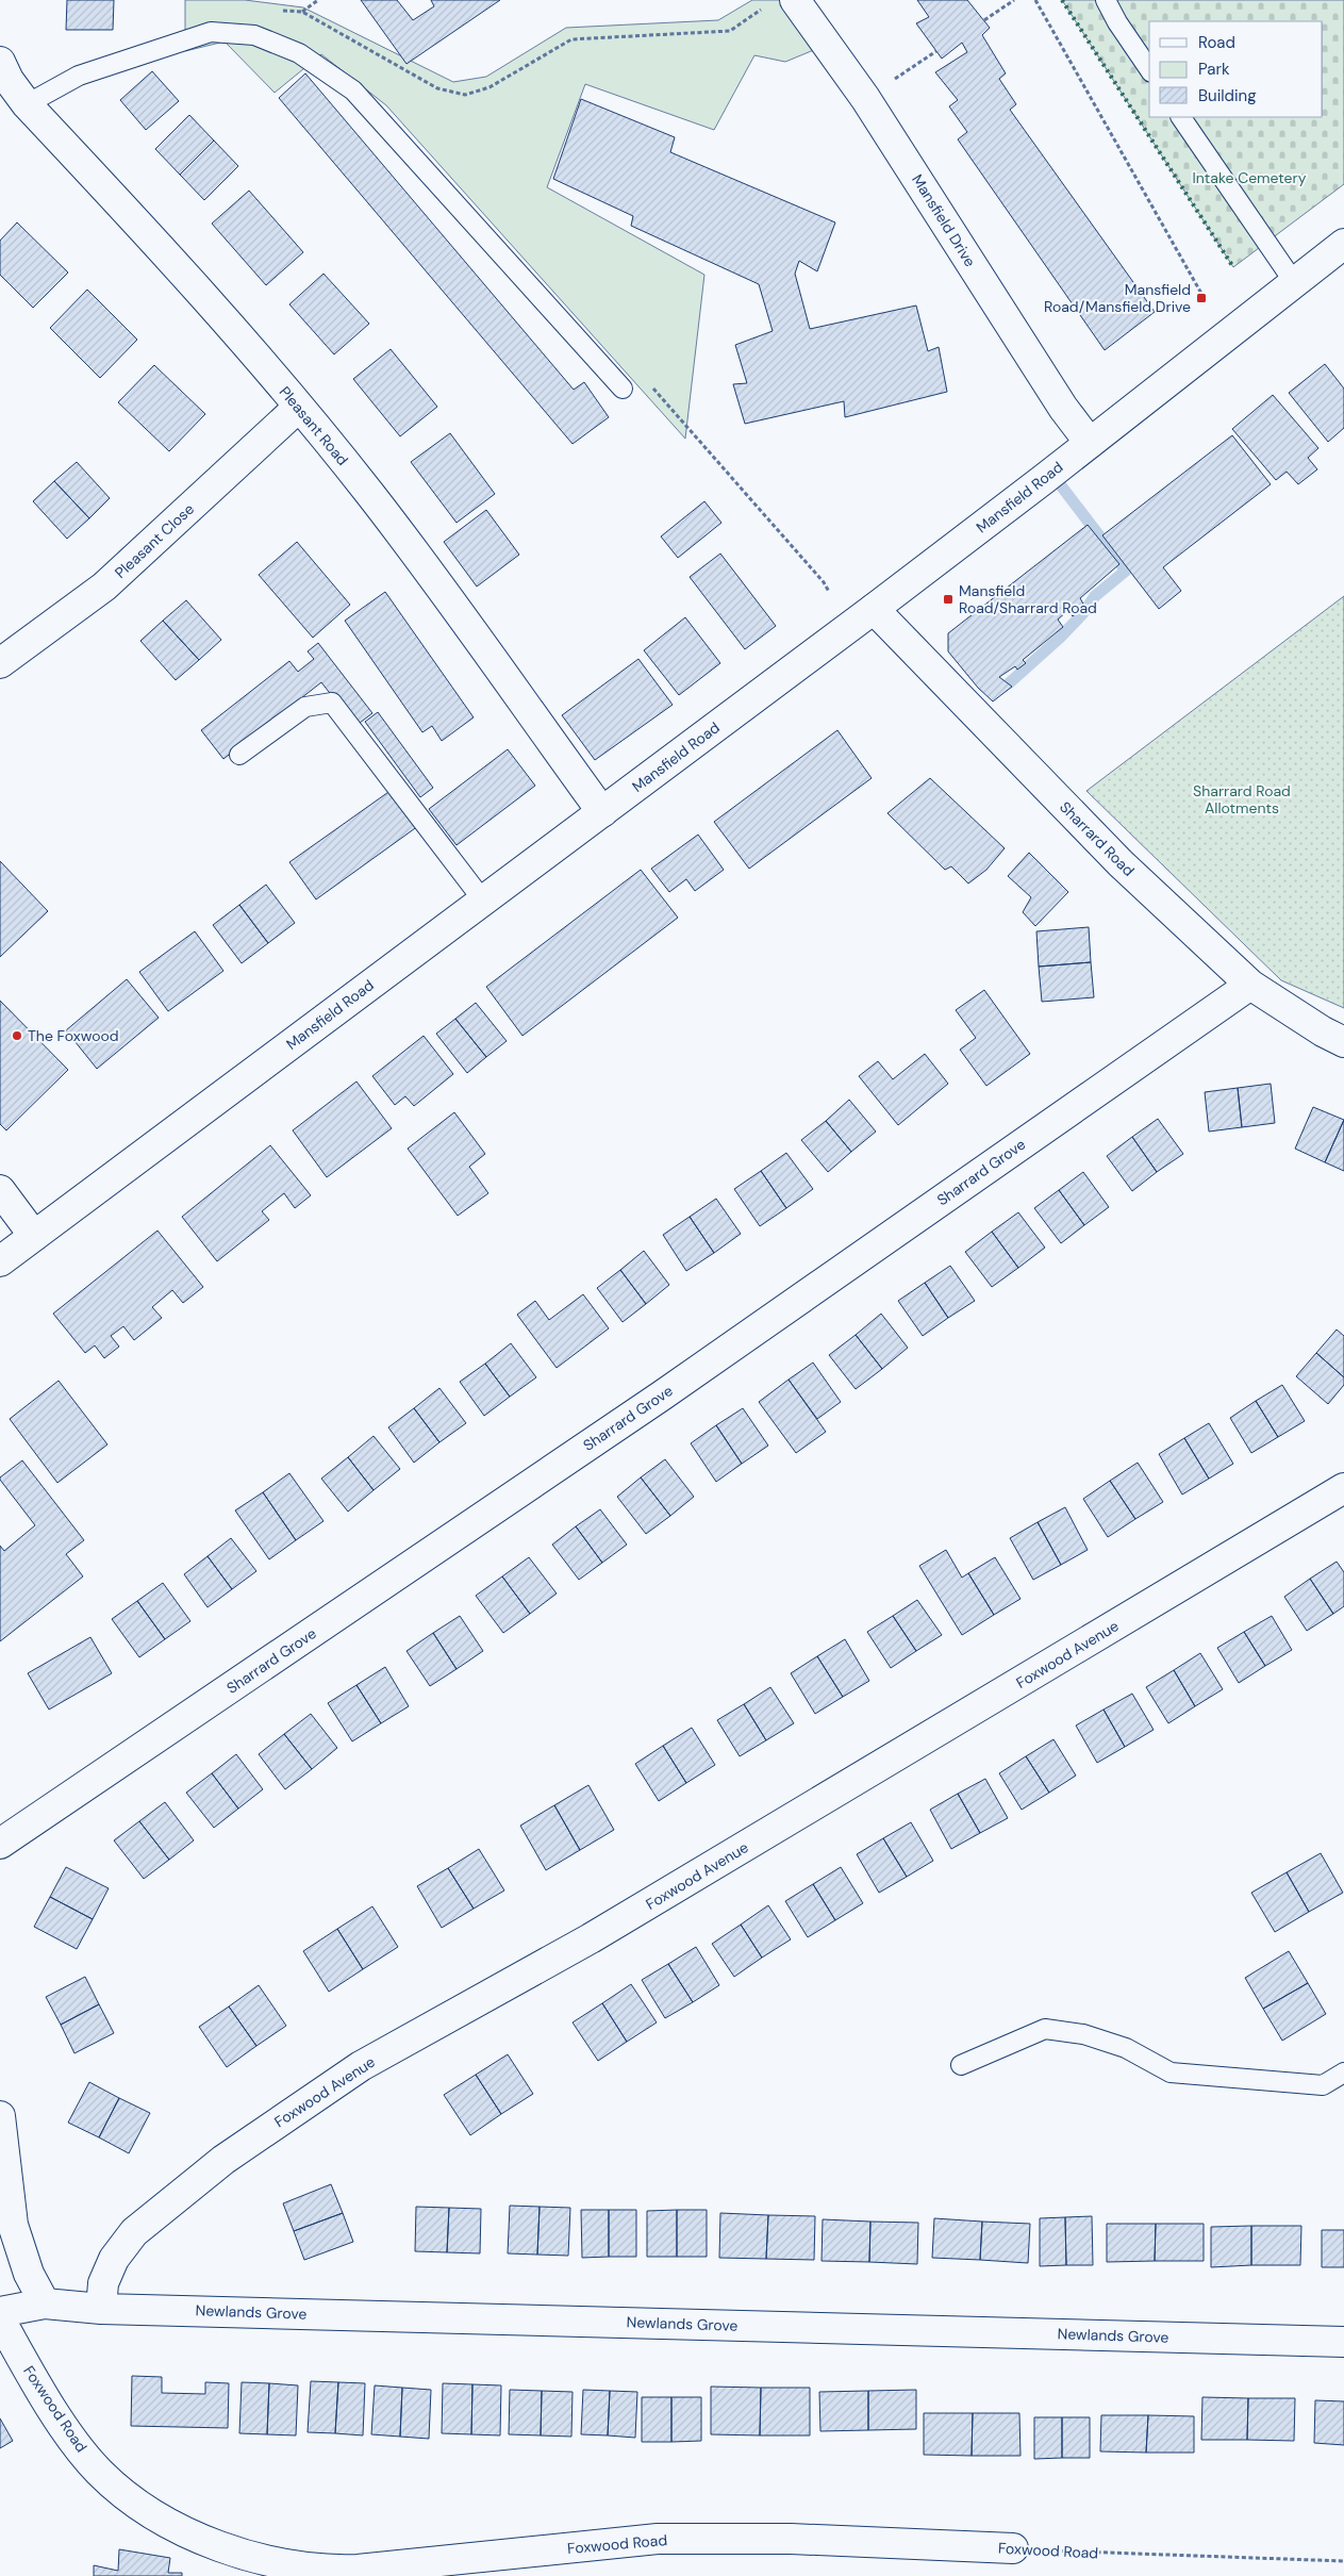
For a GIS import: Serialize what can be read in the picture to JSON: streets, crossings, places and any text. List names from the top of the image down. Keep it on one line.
{"streets":{"street":["Mansfield Drive","Pleasant Road","Mansfield Road","Pleasant Close","Sharrard Road","Sharrard Grove","Foxwood Avenue","Newlands Grove","Foxwood Road"]},"crossings":[["Mansfield Drive","Mansfield Road"],["Pleasant Road","Mansfield Road"],["Pleasant Road","Pleasant Close"],["Mansfield Road","Sharrard Road"],["Sharrard Road","Sharrard Grove"],["Foxwood Avenue","Newlands Grove"],["Newlands Grove","Foxwood Road"]],"parks":["Intake Cemetery","Sharrard Road Allotments"],"places":{"transit":["Mansfield Road/Mansfield Drive","Mansfield Road/Sharrard Road"],"other":["The Foxwood"]},"legend":["Road","Park","Building"]}
